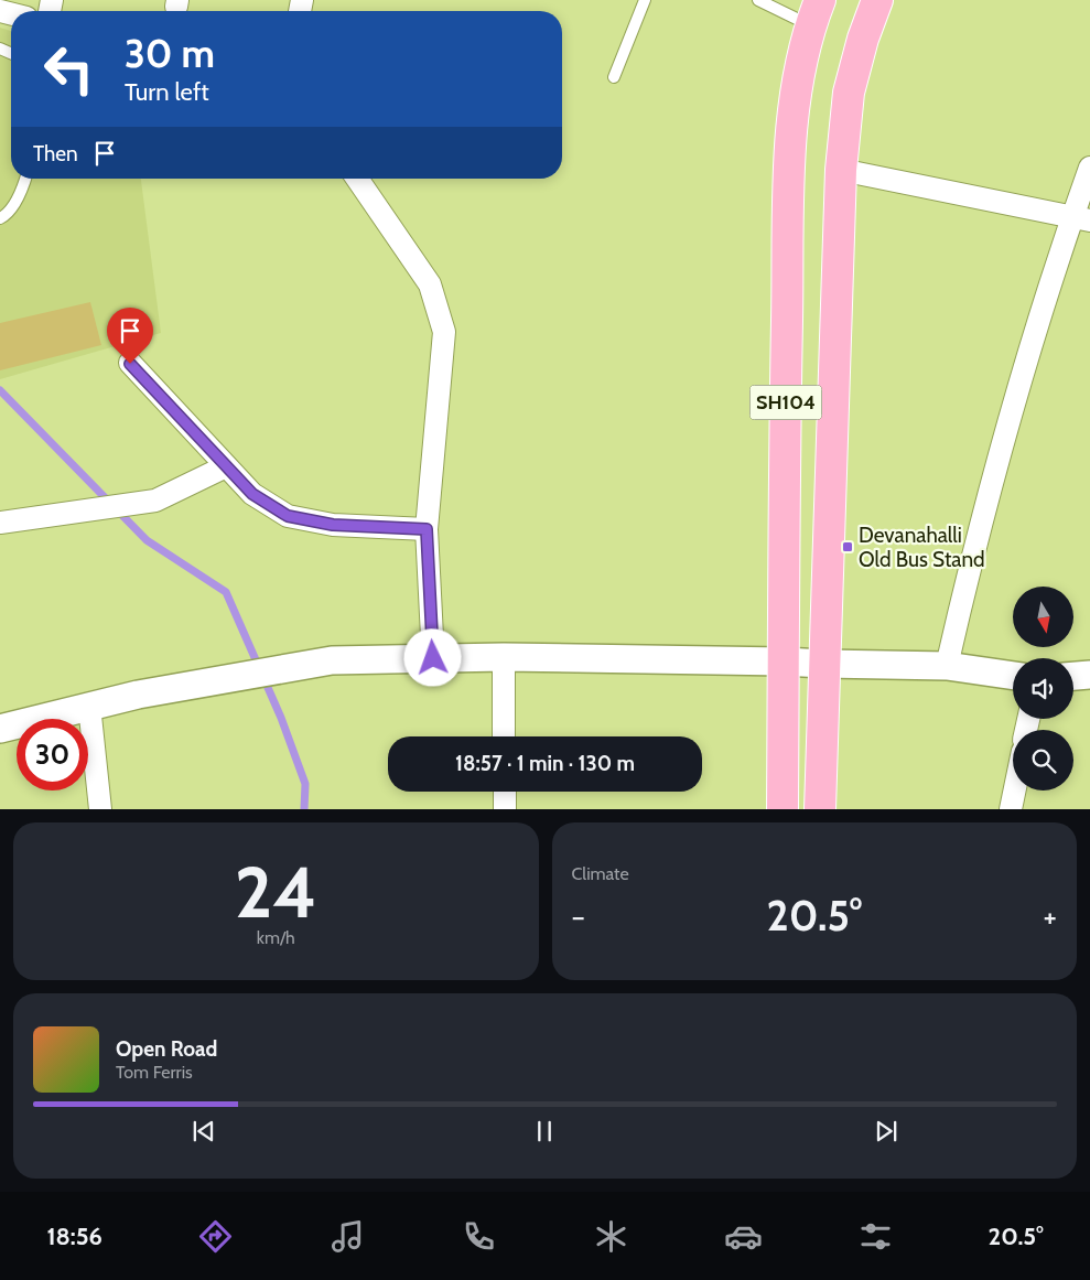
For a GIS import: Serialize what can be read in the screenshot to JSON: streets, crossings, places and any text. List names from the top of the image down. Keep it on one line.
{"streets":{"main road":["SH104"]},"places":{"transit":["Devanahalli Old Bus Stand"]},"north":"bottom","page":{"turn":["30 m","Turn left"],"then":"Then","limit":"30","trip":"18:57 · 1 min · 130 m","tile":[["24","km/h"],"Climate"],"heat":["−","20.5°","+"],"song":["Open Road","Tom Ferris"],"tabs":["18:56","20.5°"]}}
